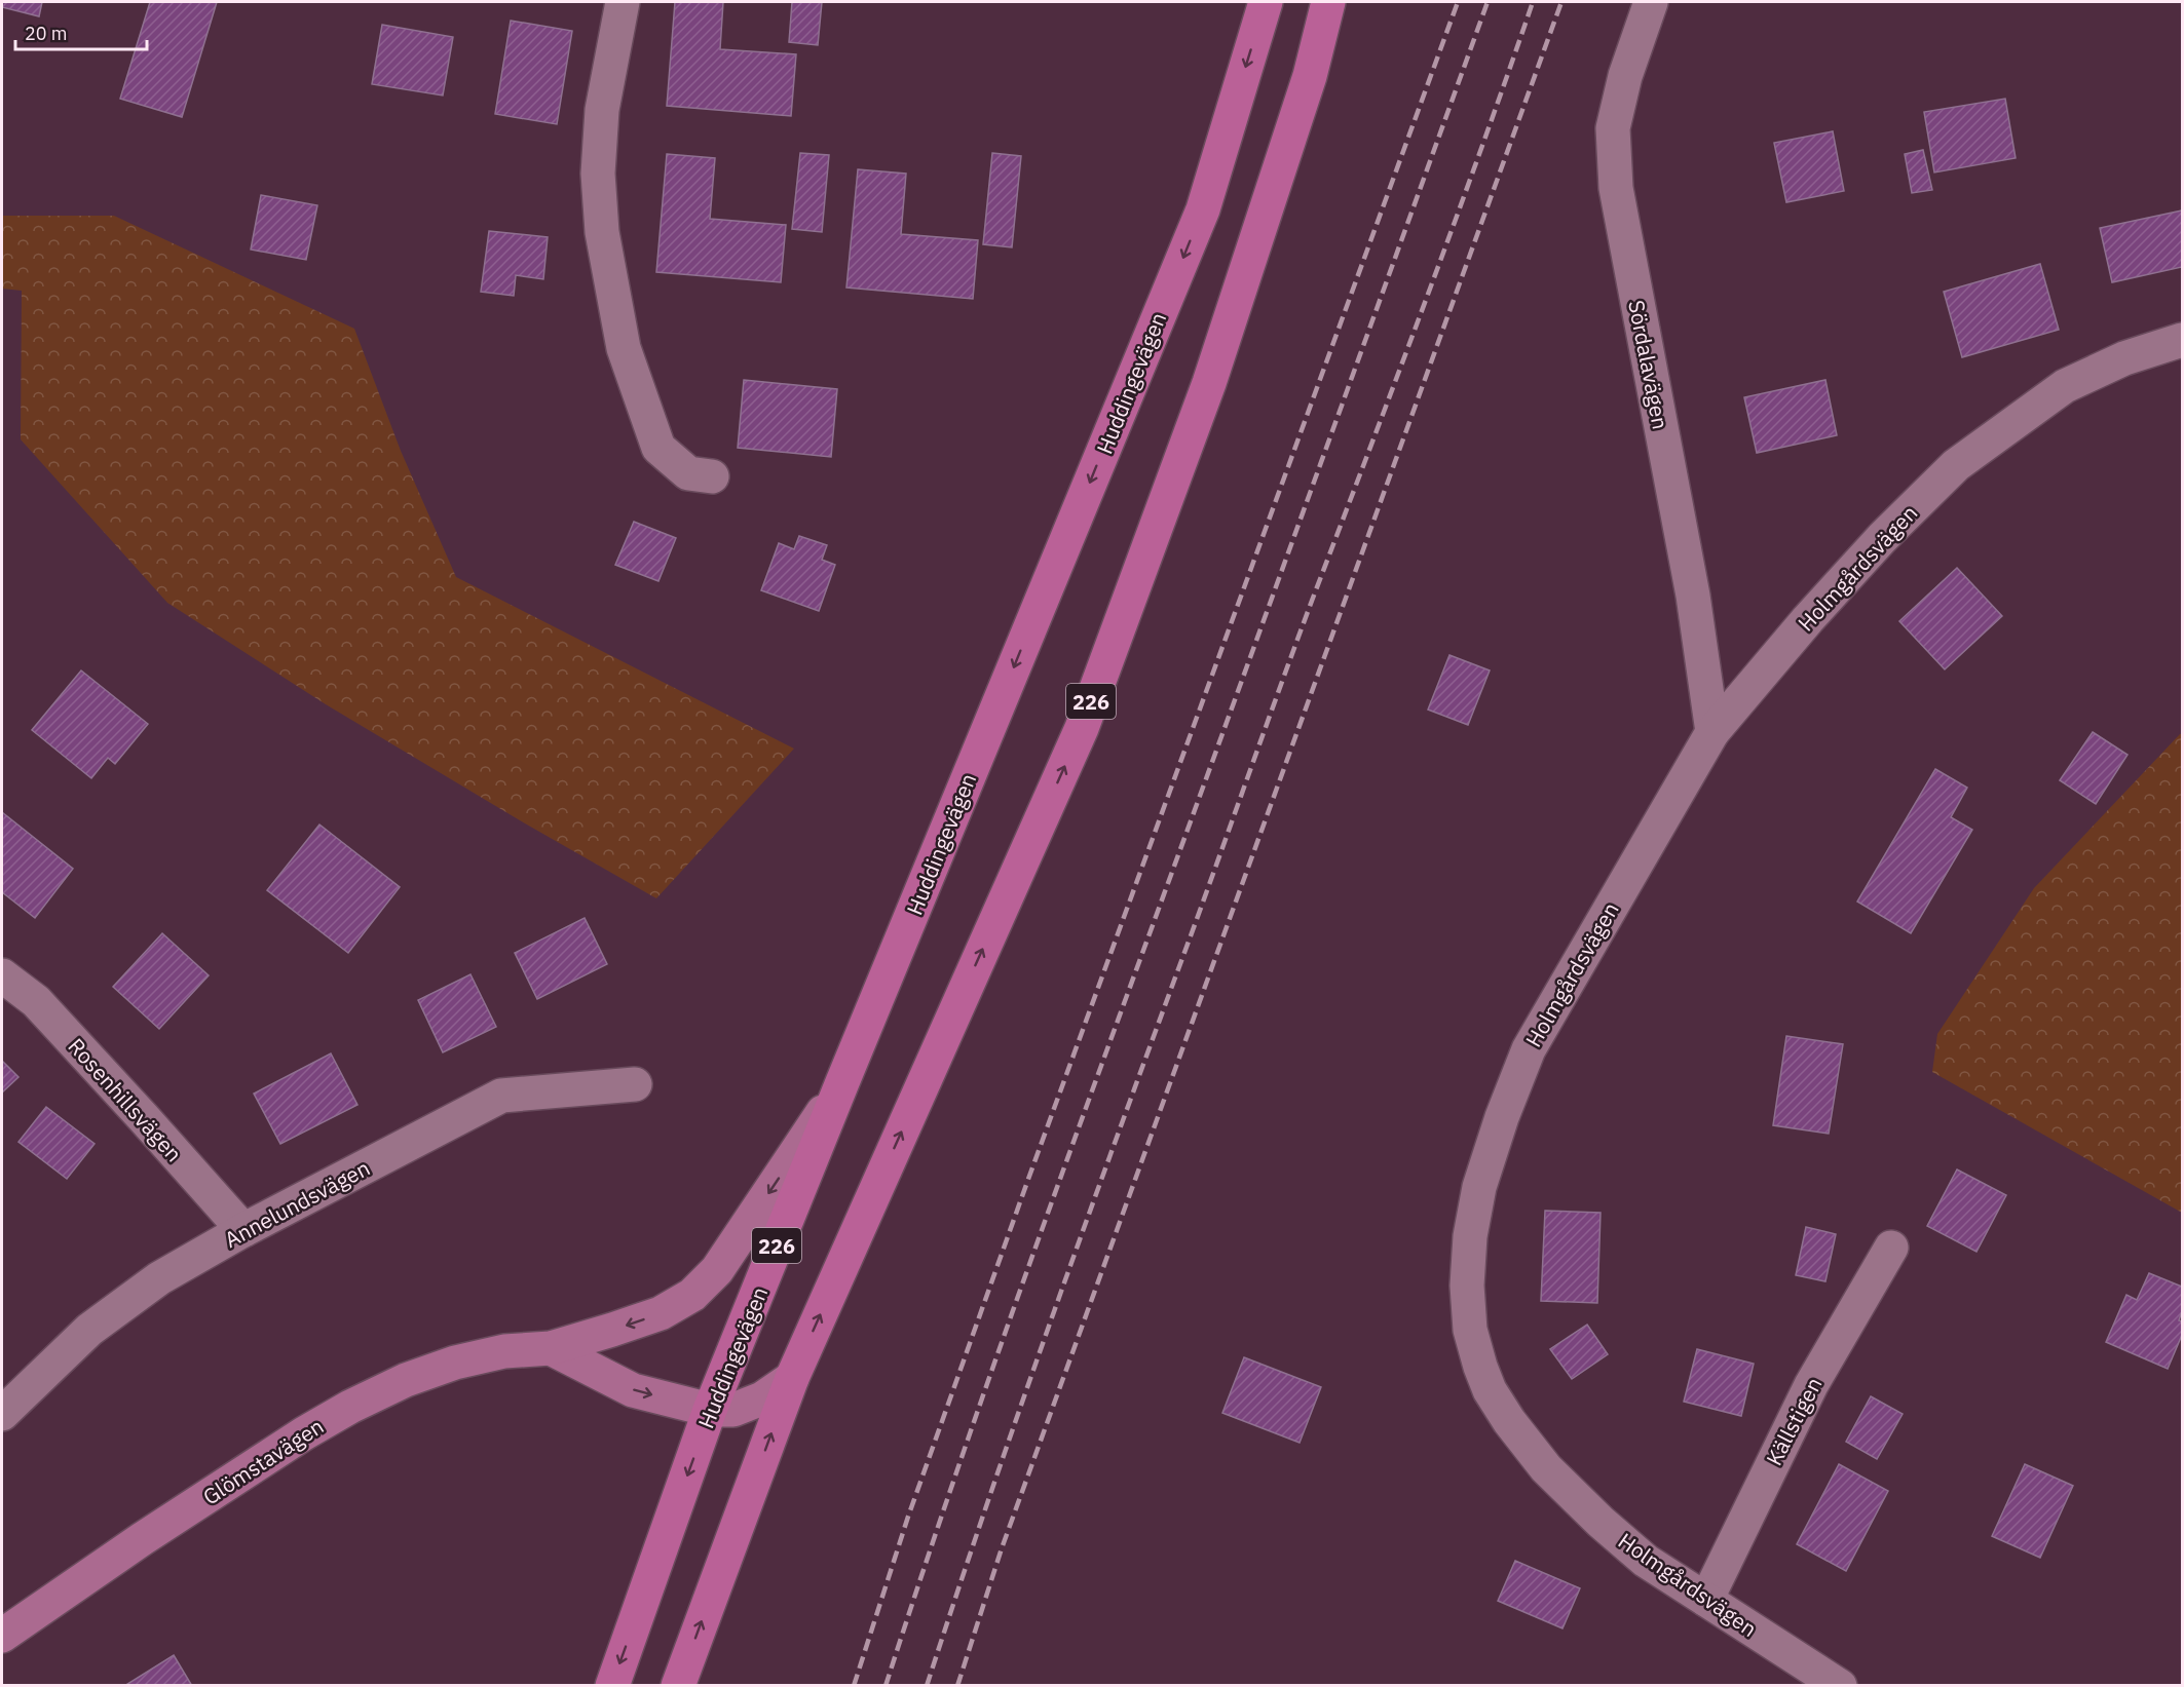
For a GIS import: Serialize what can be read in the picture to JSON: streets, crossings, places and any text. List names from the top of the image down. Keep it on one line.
{"streets":{"main road":["Huddingevägen","226","Glömstavägen"],"street":["Sördalavägen","Holmgårdsvägen","Rosenhillsvägen","Annelundsvägen","Källstigen"]},"crossings":[["Sördalavägen","Holmgårdsvägen"],["Huddingevägen","Glömstavägen"],["Holmgårdsvägen","Källstigen"],["Rosenhillsvägen","Annelundsvägen"]],"one_way":["Glömstavägen"],"scale_bar":"20 m"}
